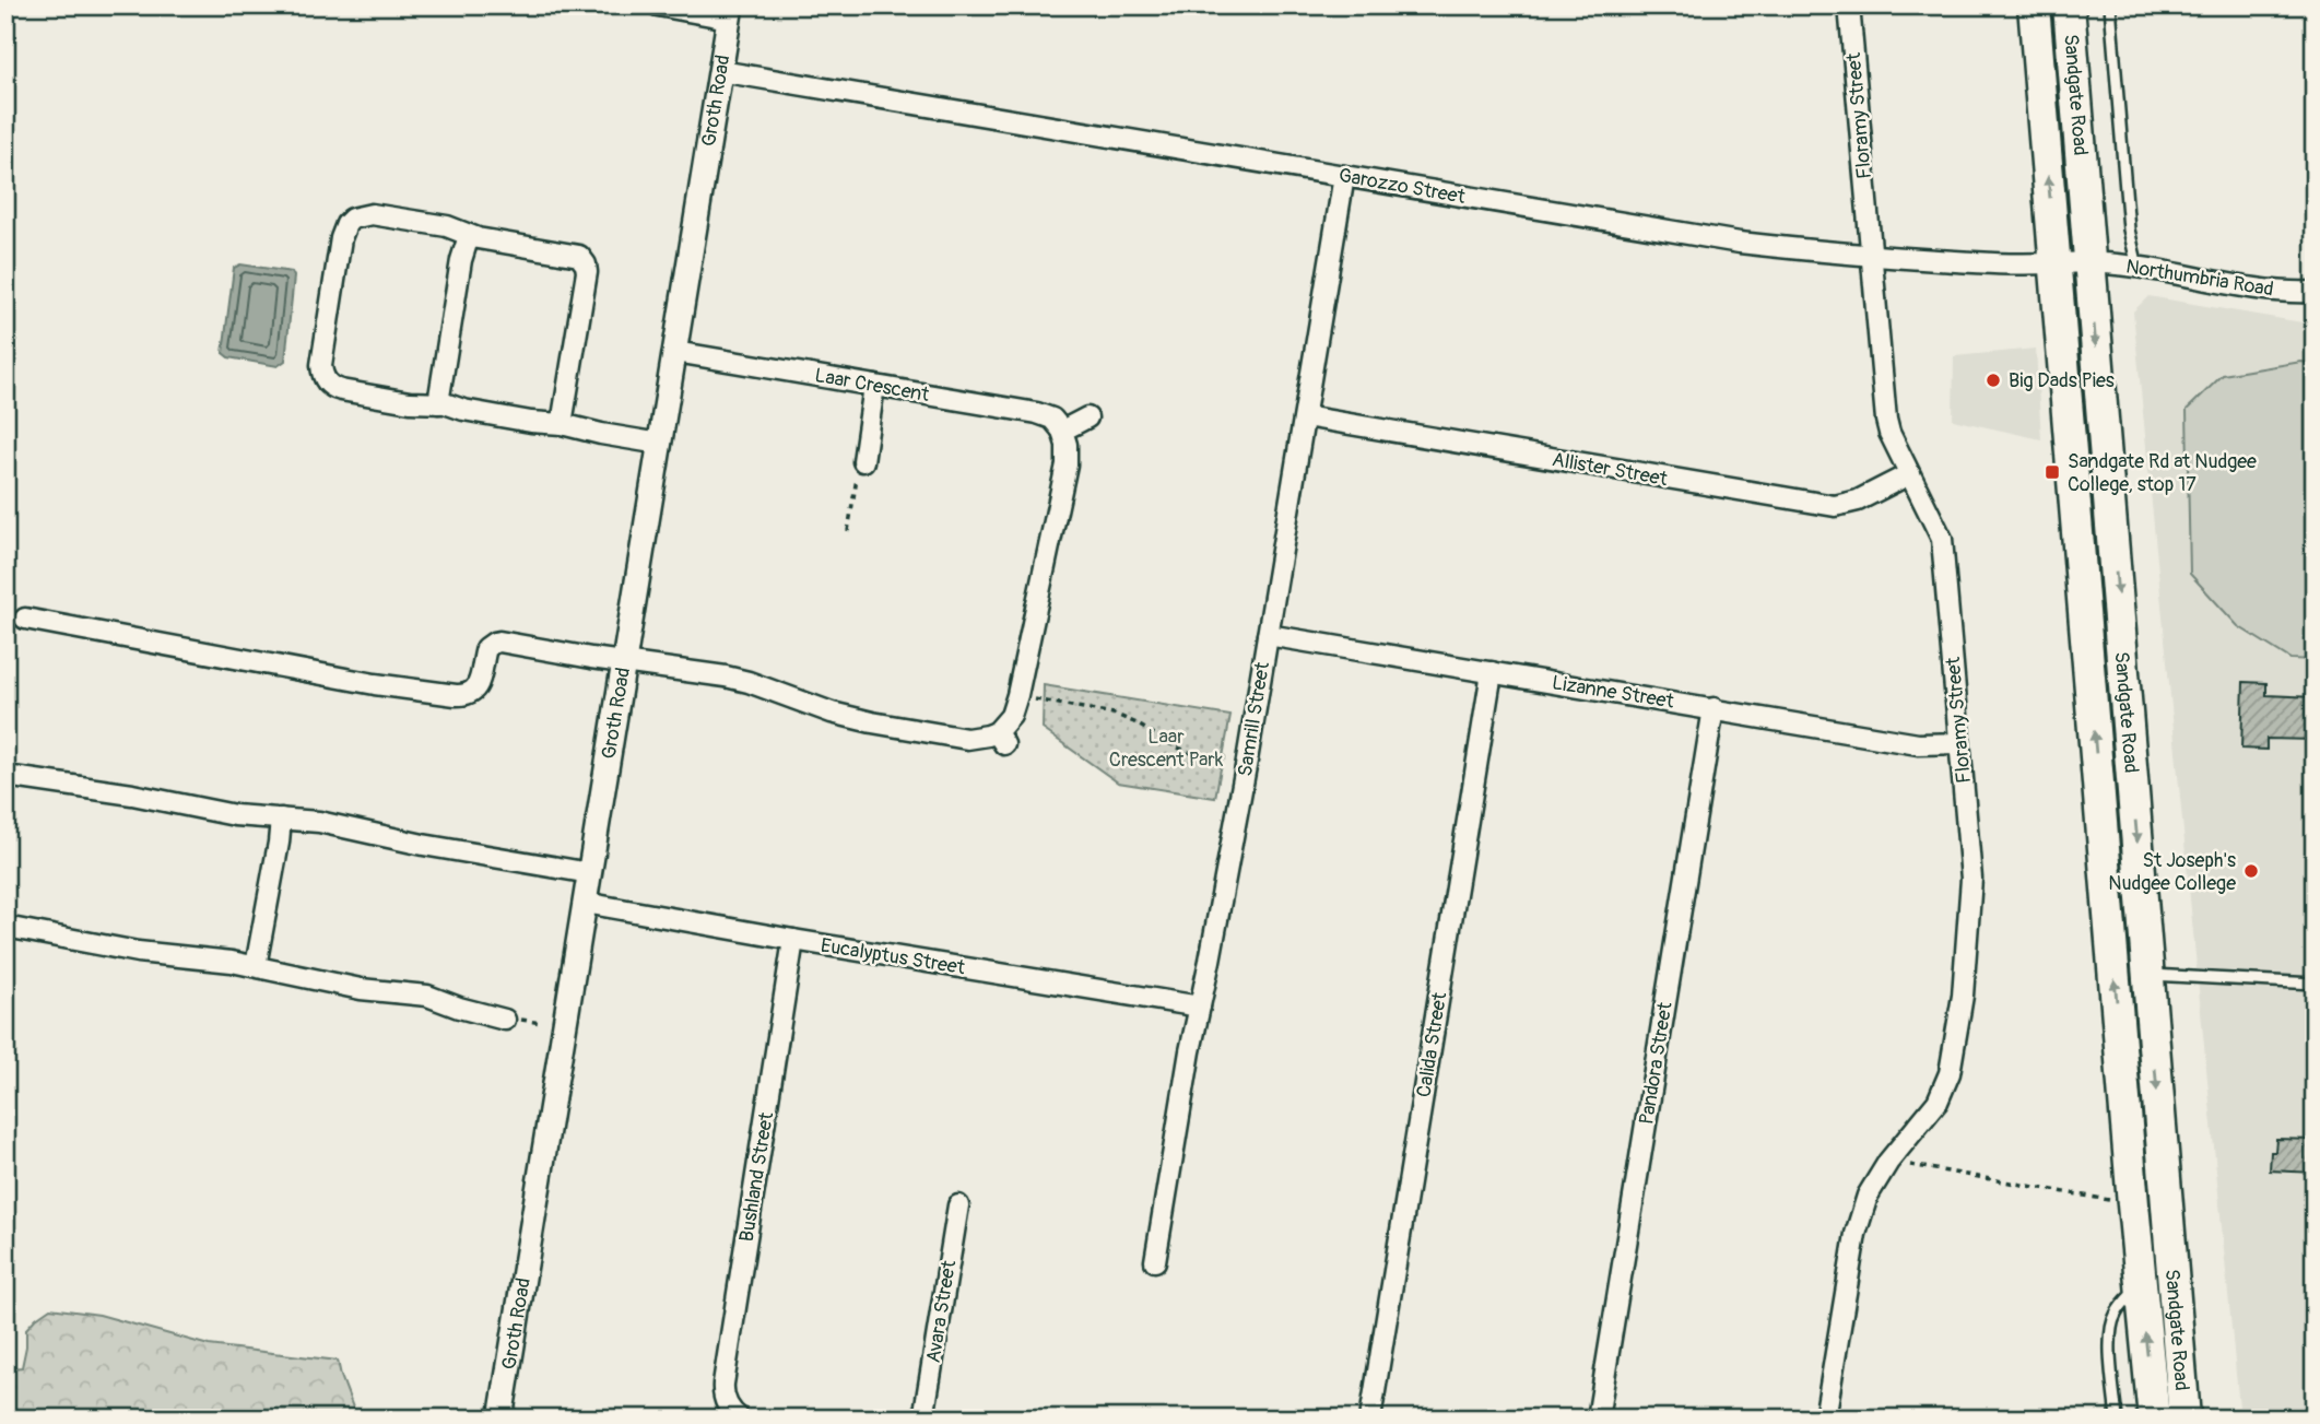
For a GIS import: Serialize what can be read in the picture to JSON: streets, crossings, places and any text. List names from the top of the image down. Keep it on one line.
{"streets":{"highway":["Sandgate Road"],"street":["Groth Road","Floramy Street","Garozzo Street","Northumbria Road","Laar Crescent","Allister Street","Lizanne Street","Samrill Street","Eucalyptus Street","Calida Street","Pandora Street","Bushland Street","Avara Street"]},"crossings":[["Sandgate Road","Garozzo Street"],["Sandgate Road","Northumbria Road"],["Groth Road","Garozzo Street"],["Groth Road","Laar Crescent"],["Groth Road","Eucalyptus Street"],["Floramy Street","Garozzo Street"],["Floramy Street","Allister Street"],["Floramy Street","Lizanne Street"],["Garozzo Street","Northumbria Road"],["Garozzo Street","Samrill Street"],["Allister Street","Samrill Street"],["Lizanne Street","Samrill Street"],["Lizanne Street","Calida Street"],["Lizanne Street","Pandora Street"],["Samrill Street","Eucalyptus Street"],["Eucalyptus Street","Bushland Street"]],"parks":["Laar Crescent Park"],"places":{"other":["Big Dads Pies","St Joseph's Nudgee College"],"transit":["Sandgate Rd at Nudgee College, stop 17"]}}
